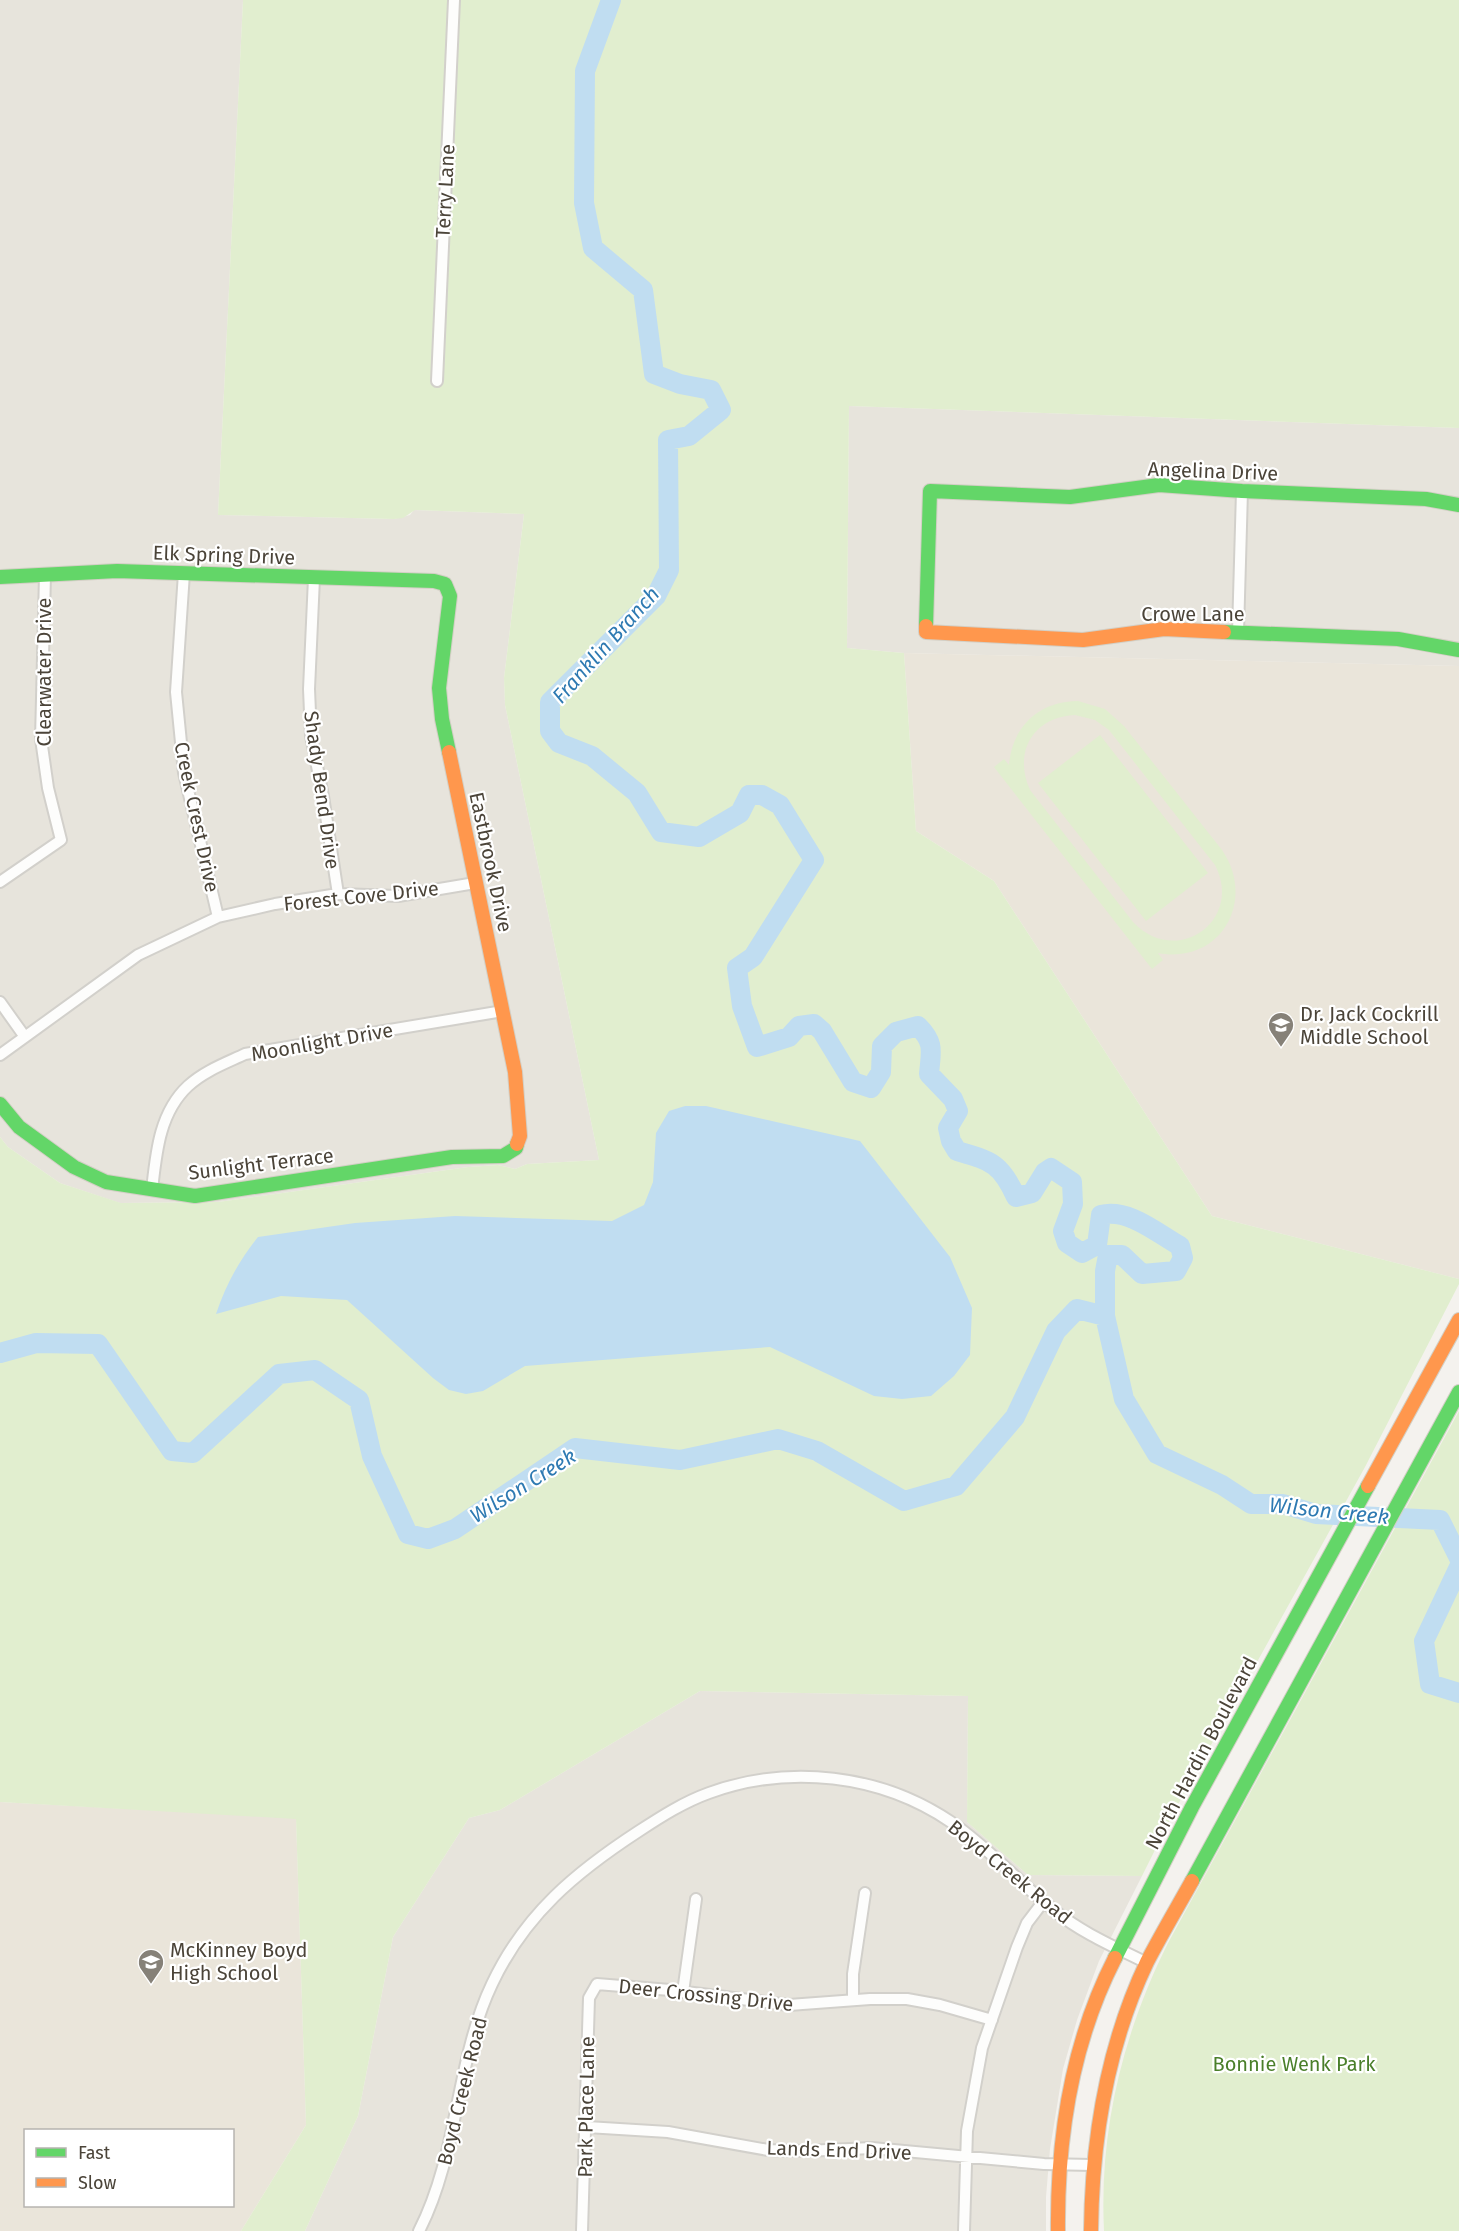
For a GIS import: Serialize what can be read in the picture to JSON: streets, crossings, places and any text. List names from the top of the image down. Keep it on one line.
{"streets":{"street":["Terry Lane","Angelina Drive","Elk Spring Drive","Crowe Lane","Clearwater Drive","Shady Bend Drive","Creek Crest Drive","Eastbrook Drive","Forest Cove Drive","Moonlight Drive","Sunlight Terrace","North Hardin Boulevard","Boyd Creek Road","Deer Crossing Drive","Park Place Lane","Lands End Drive"]},"crossings":[["Angelina Drive","Crowe Lane"],["Elk Spring Drive","Clearwater Drive"],["Elk Spring Drive","Shady Bend Drive"],["Elk Spring Drive","Creek Crest Drive"],["Elk Spring Drive","Eastbrook Drive"],["Shady Bend Drive","Forest Cove Drive"],["Creek Crest Drive","Forest Cove Drive"],["Eastbrook Drive","Forest Cove Drive"],["Eastbrook Drive","Moonlight Drive"],["Eastbrook Drive","Sunlight Terrace"],["Moonlight Drive","Sunlight Terrace"],["North Hardin Boulevard","Boyd Creek Road"],["North Hardin Boulevard","Lands End Drive"],["Deer Crossing Drive","Park Place Lane"],["Park Place Lane","Lands End Drive"]],"water":["Franklin Branch","Wilson Creek"],"parks":["Bonnie Wenk Park"],"places":{"school or university":["Dr. Jack Cockrill Middle School","McKinney Boyd High School"]},"legend":["Fast","Slow"]}
